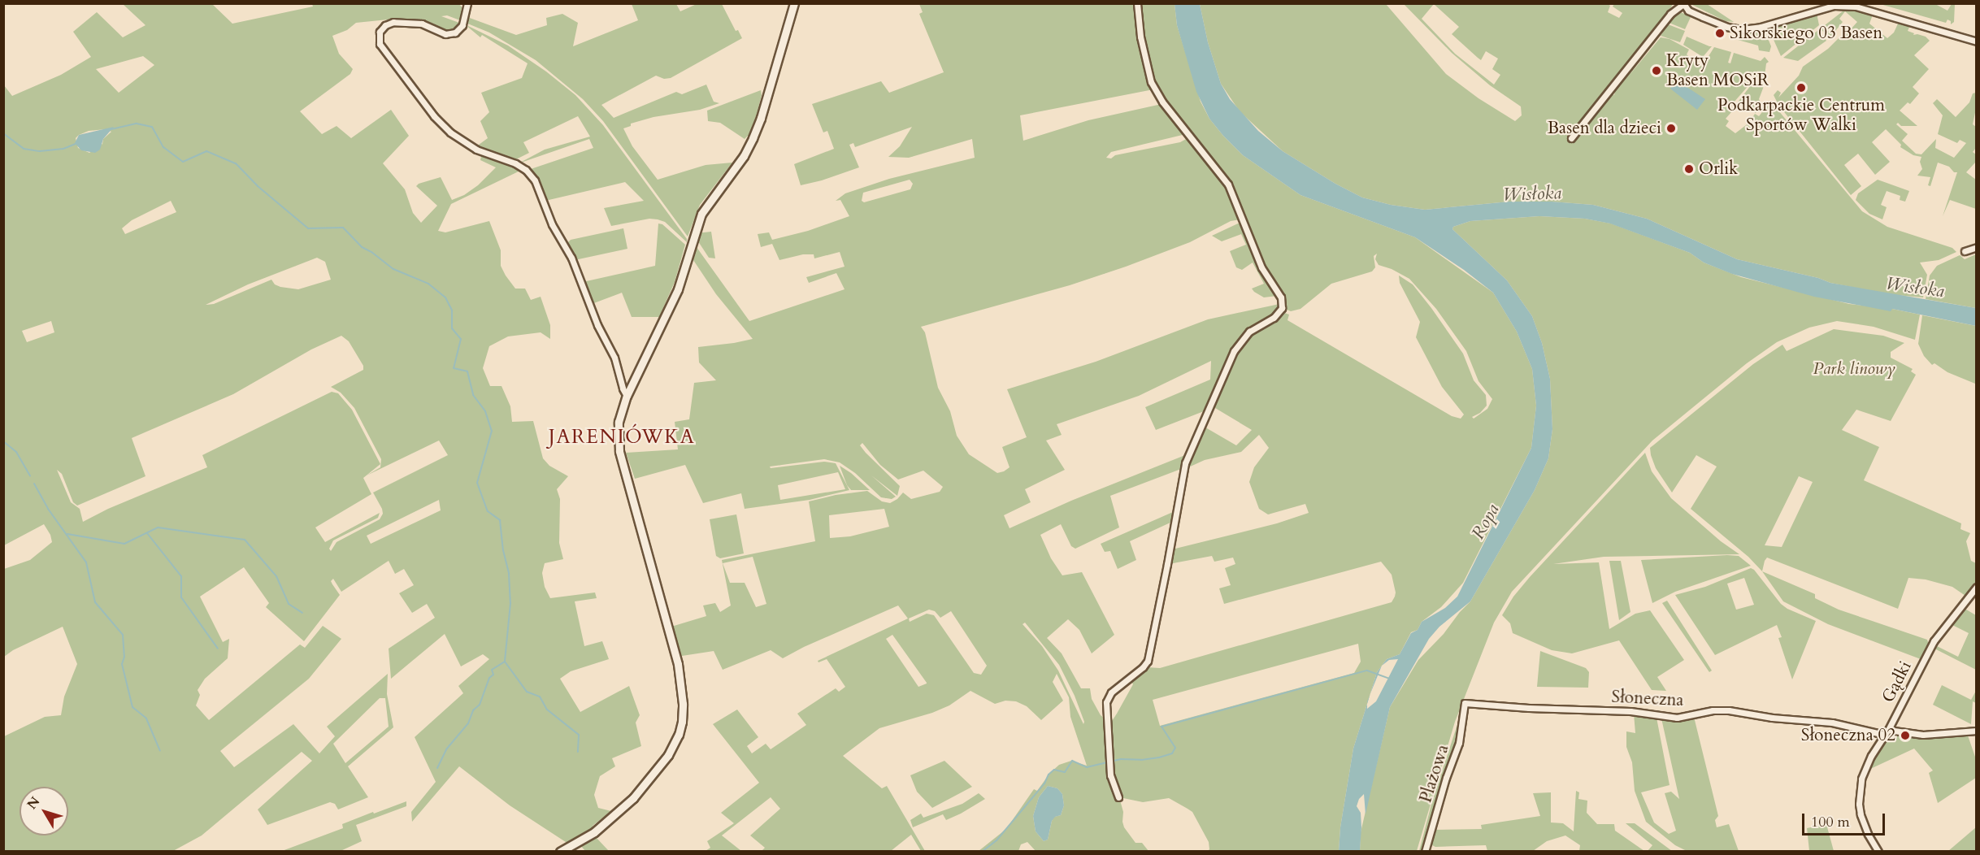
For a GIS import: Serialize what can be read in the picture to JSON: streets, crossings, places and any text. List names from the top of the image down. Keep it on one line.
{"streets":{"street":["Gądki","Słoneczna","Plażowa"]},"crossings":[["Gądki","Słoneczna"],["Słoneczna","Plażowa"]],"districts":["JARENIÓWKA"],"water":["Wisłoka","Ropa"],"parks":["Park linowy"],"places":["Sikorskiego 03 Basen","Kryty Basen MOSiR","Podkarpackie Centrum Sportów Walki","Basen dla dzieci","Orlik","Słoneczna 02"],"scale_bar":"100 m","north":"top left"}
